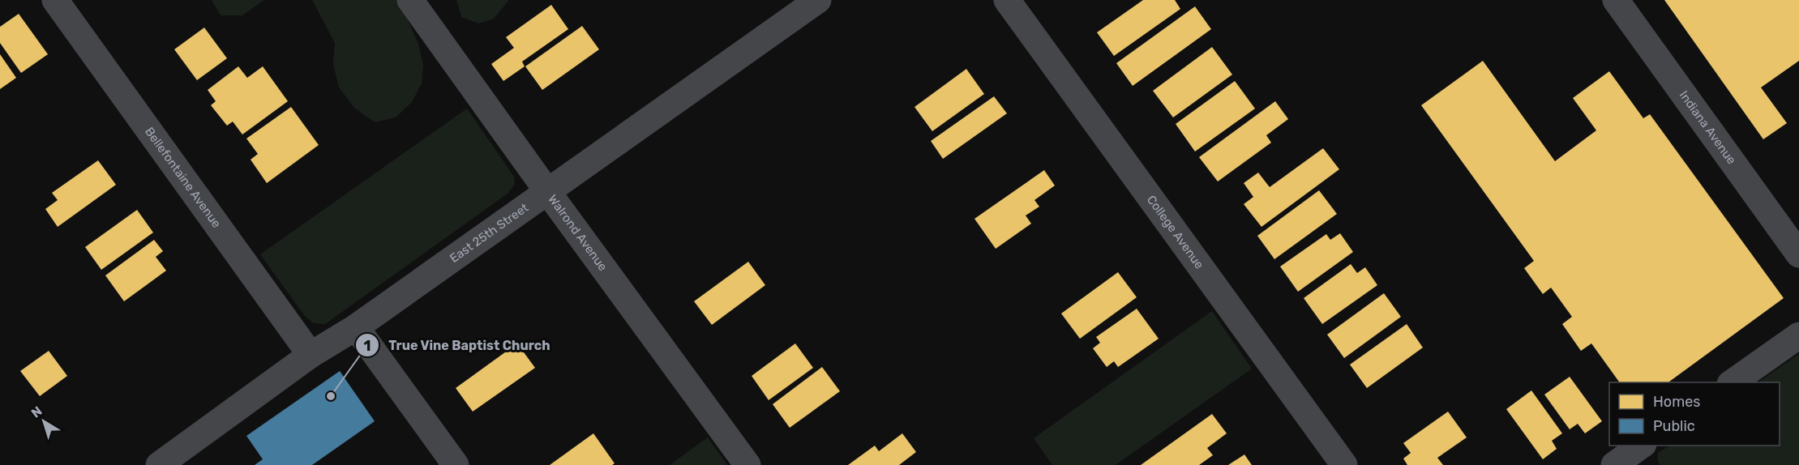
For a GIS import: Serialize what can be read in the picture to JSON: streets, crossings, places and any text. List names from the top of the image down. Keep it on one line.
{"streets":{"street":["Indiana Avenue","Bellefontaine Avenue","East 25th Street","College Avenue","Walrond Avenue"]},"crossings":[["Bellefontaine Avenue","East 25th Street"],["East 25th Street","Walrond Avenue"]],"places":["True Vine Baptist Church"],"legend":["Homes","Public"],"north":"top left"}
